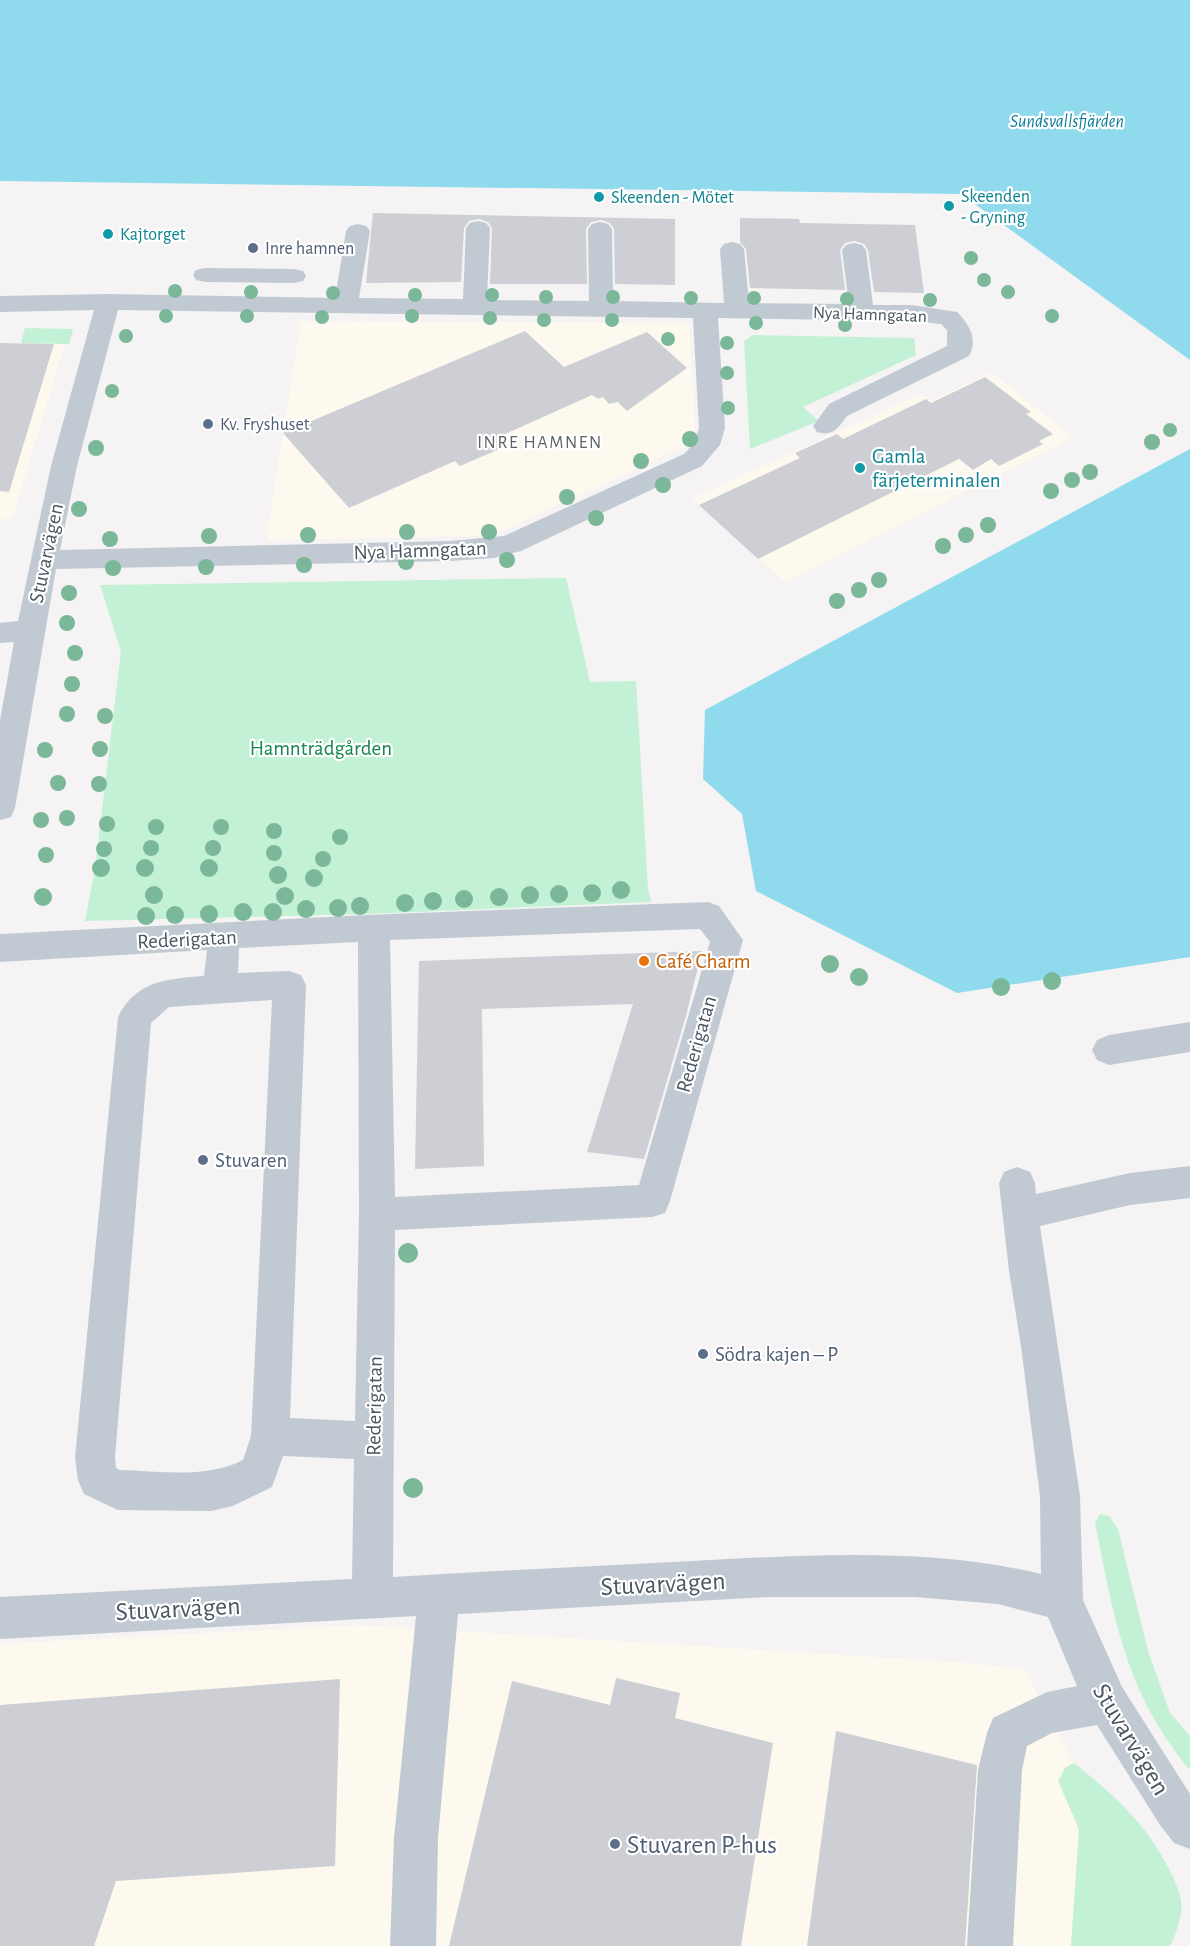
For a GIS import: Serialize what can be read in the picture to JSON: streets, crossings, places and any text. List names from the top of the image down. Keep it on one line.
{"streets":{"street":["Nya Hamngatan","Stuvarvägen","Rederigatan"]},"crossings":[["Nya Hamngatan","Stuvarvägen"],["Stuvarvägen","Rederigatan"]],"districts":["INRE HAMNEN"],"water":["Sundsvallsfjärden"],"parks":["Hamnträdgården"],"places":["Skeenden - Mötet","Skeenden - Gryning","Kajtorget","Inre hamnen","Kv. Fryshuset","Gamla färjeterminalen","Café Charm","Stuvaren","Södra kajen – P","Stuvaren P-hus"]}
